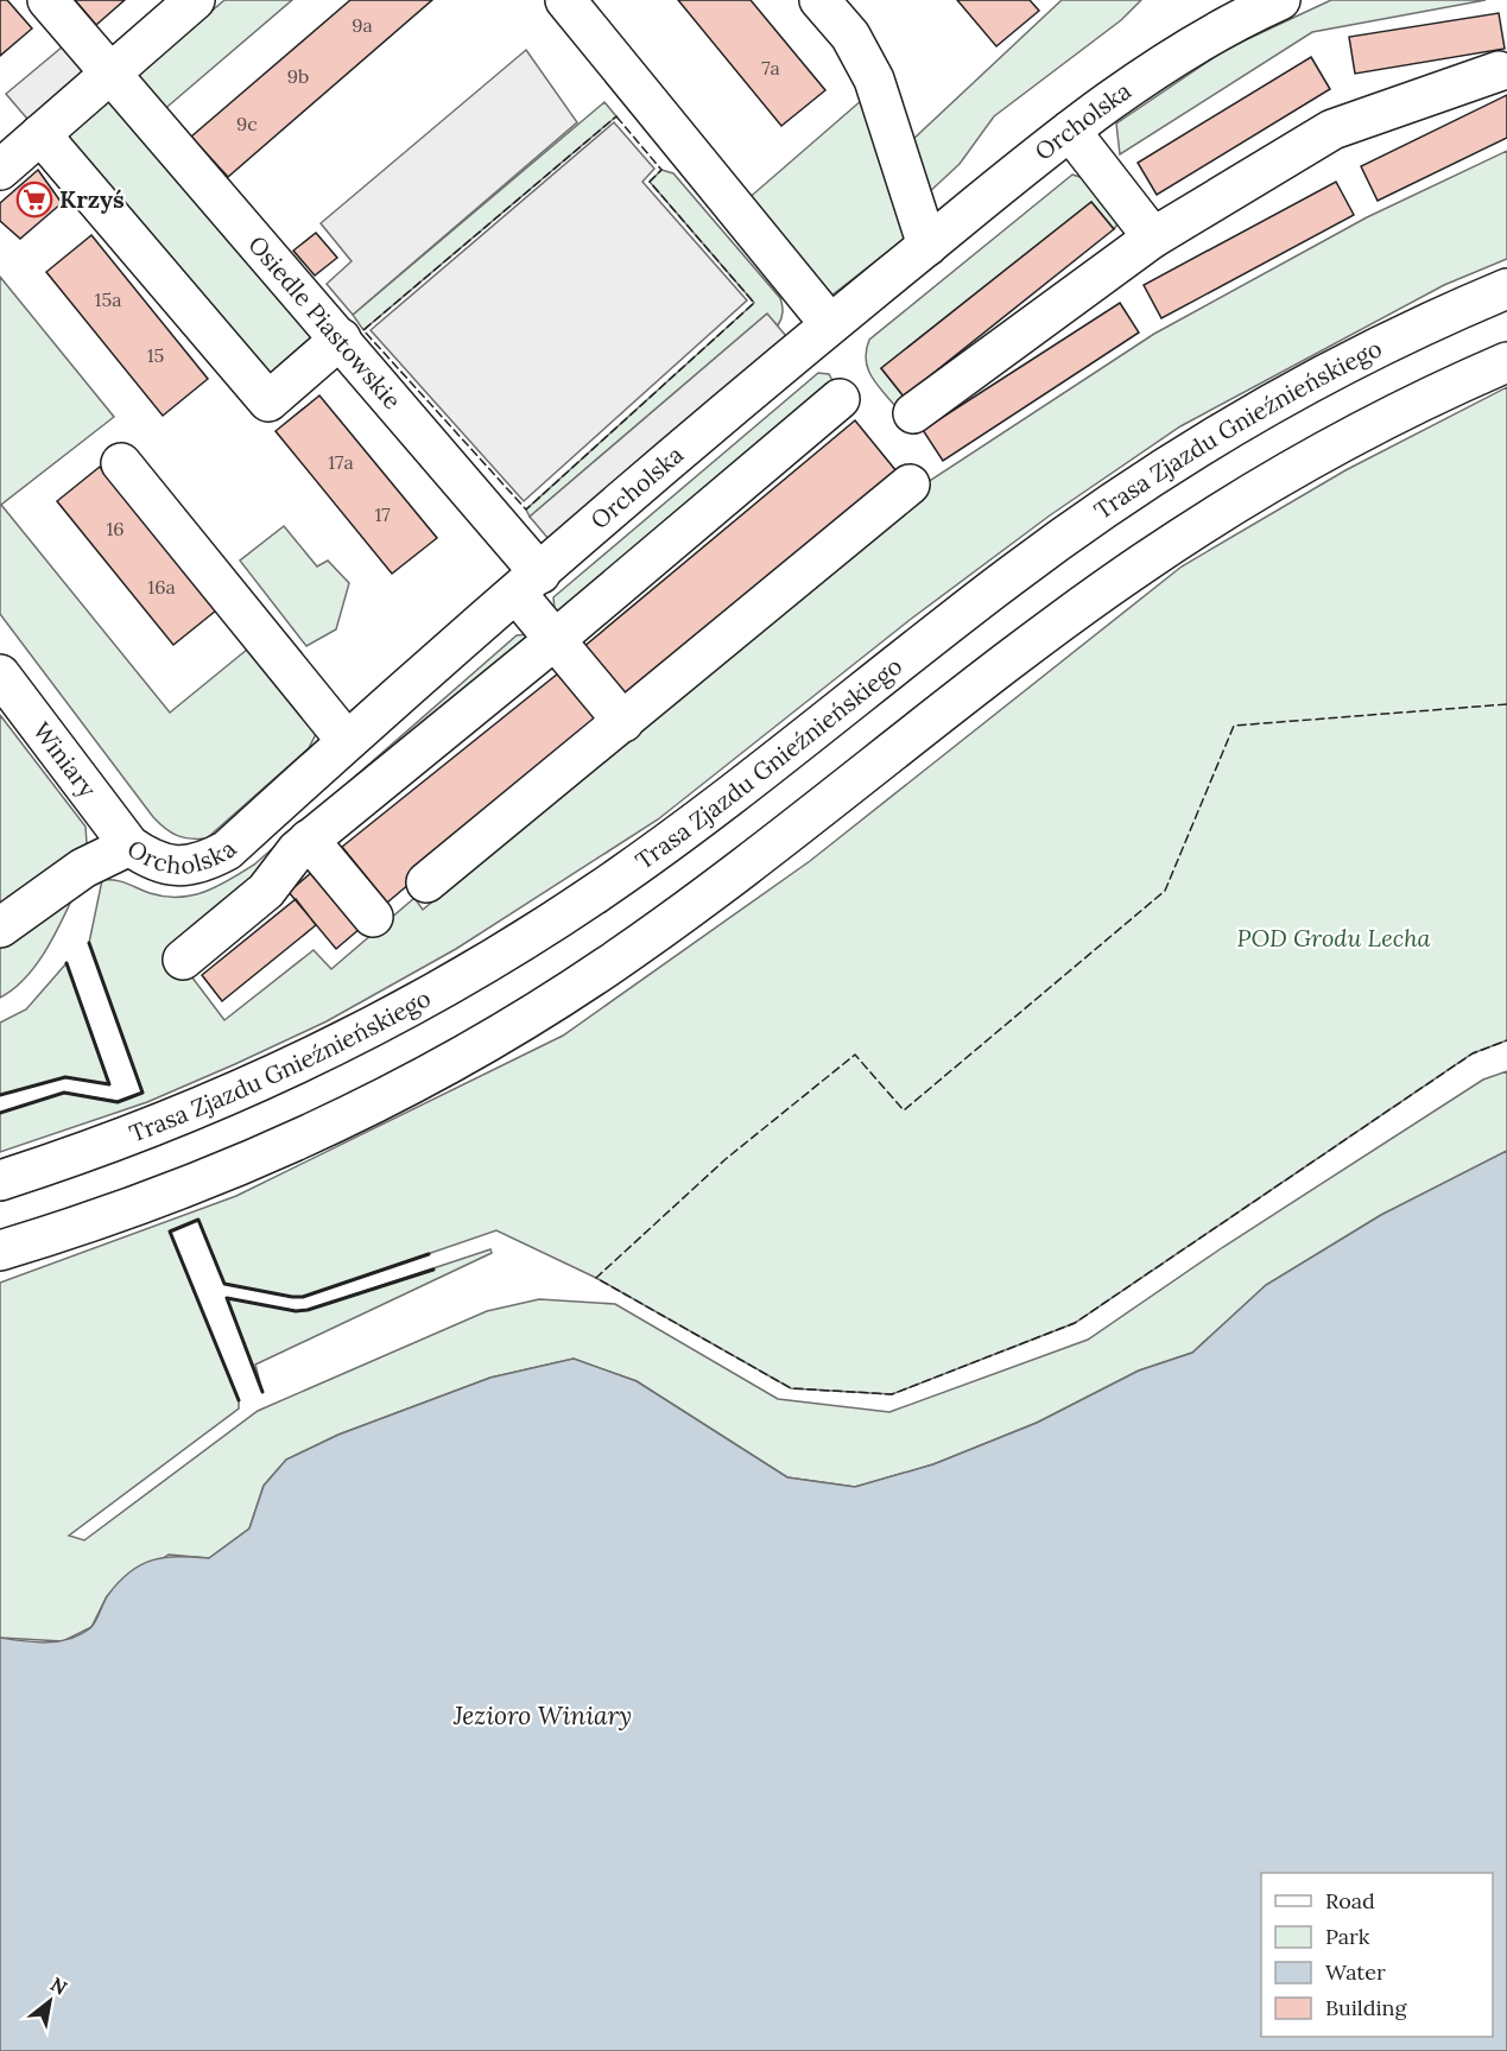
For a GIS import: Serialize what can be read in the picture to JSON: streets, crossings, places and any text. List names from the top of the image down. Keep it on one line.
{"streets":{"street":["Orcholska","Osiedle Piastowskie","Trasa Zjazdu Gnieźnieńskiego","Winiary"]},"crossings":[["Orcholska","Osiedle Piastowskie"],["Orcholska","Winiary"]],"water":["Jezioro Winiary"],"parks":["POD Grodu Lecha"],"places":{"supermarket":["Krzyś"]},"house_numbers":["9a","7a","9b","9c","15a","15","17a","17","16","16a"],"legend":["Road","Park","Water","Building"],"north":"top right"}
